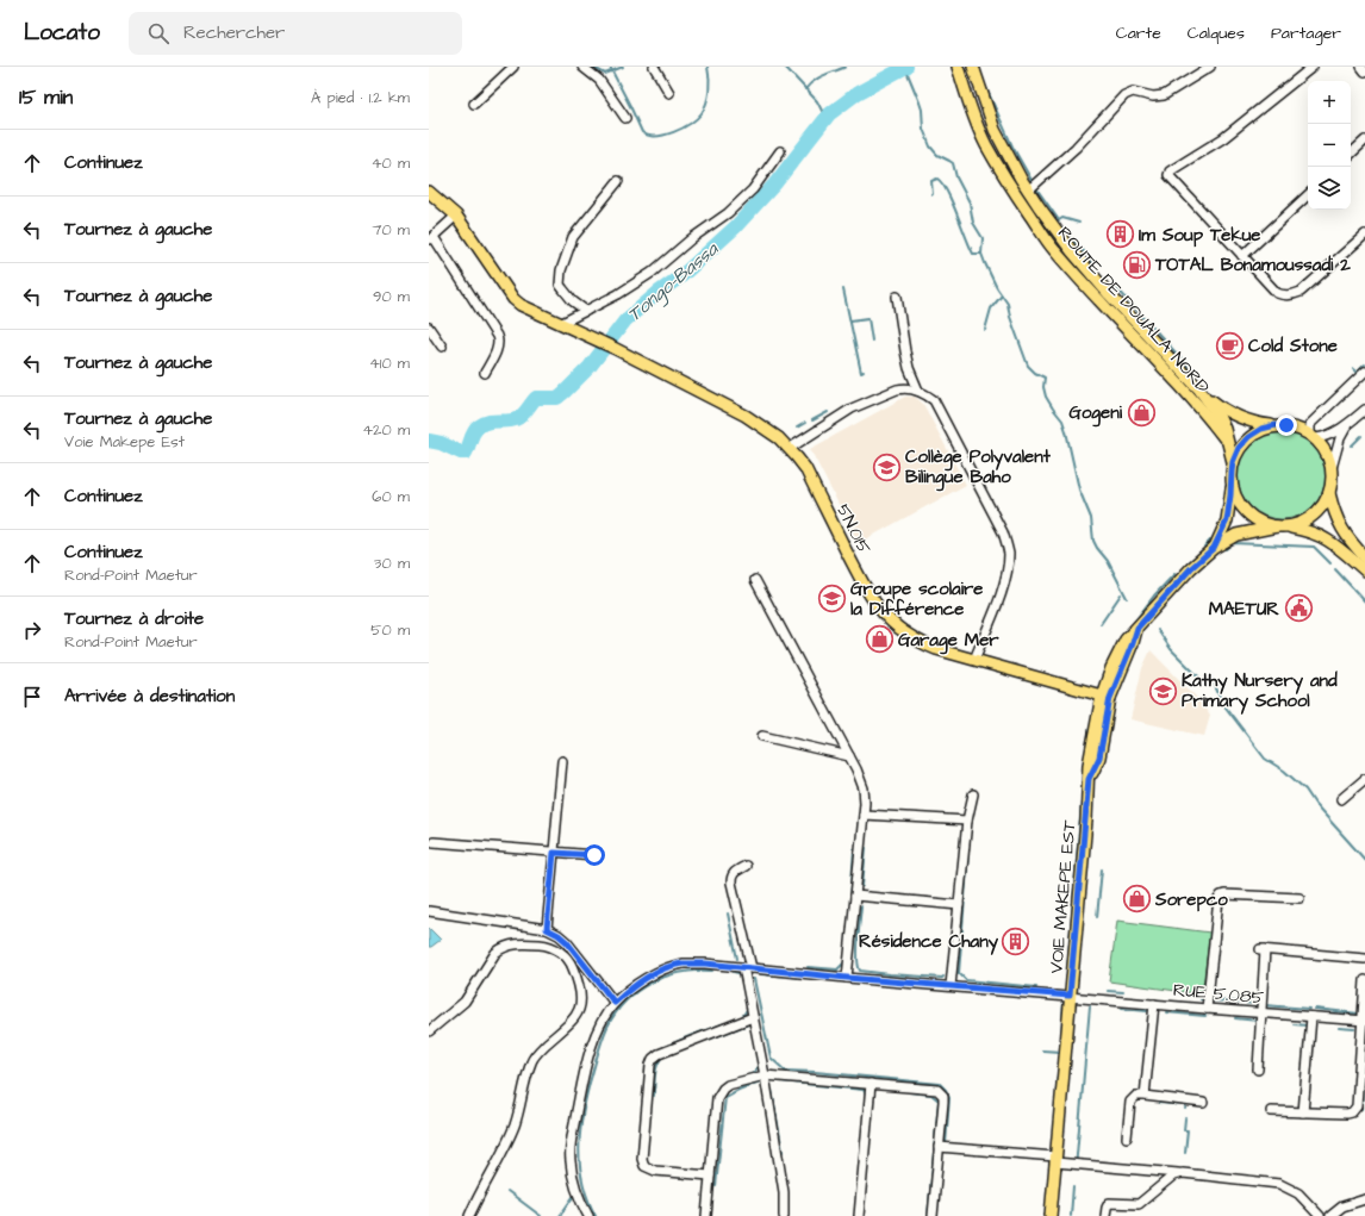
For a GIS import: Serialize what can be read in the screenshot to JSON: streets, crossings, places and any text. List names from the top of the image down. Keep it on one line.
{"streets":{"main road":["ROUTE DE DOUALA NORD","5N.015","VOIE MAKEPE EST"],"street":["RUE 5.085"]},"crossings":[["5N.015","VOIE MAKEPE EST"],["VOIE MAKEPE EST","RUE 5.085"]],"water":["Tongo-Bassa"],"places":{"building":["Im Soup Tekue","Résidence Chany"],"fuel station":["TOTAL Bonamoussadi 2"],"cafe":["Cold Stone"],"shop":["Gogeni","Garage Mer","Sorepco"],"school or university":["Collège Polyvalent Bilingue Baho","Groupe scolaire la Différence","Kathy Nursery and Primary School"],"public building":["MAETUR"]},"page":{"header":"Locato","search":"Rechercher","nav":["Carte","Calques","Partager"],"heading":["15 min","À pied · 1.2 km"],"map_buttons":["+","−"],"list":[["Continuez","40 m"],["Tournez à gauche","70 m"],["Tournez à gauche","90 m"],["Tournez à gauche","410 m"],["Tournez à gauche","Voie Makepe Est","420 m"],["Continuez","60 m"],["Continuez","Rond-Point Maetur","30 m"],["Tournez à droite","Rond-Point Maetur","50 m"],"Arrivée à destination"]}}
